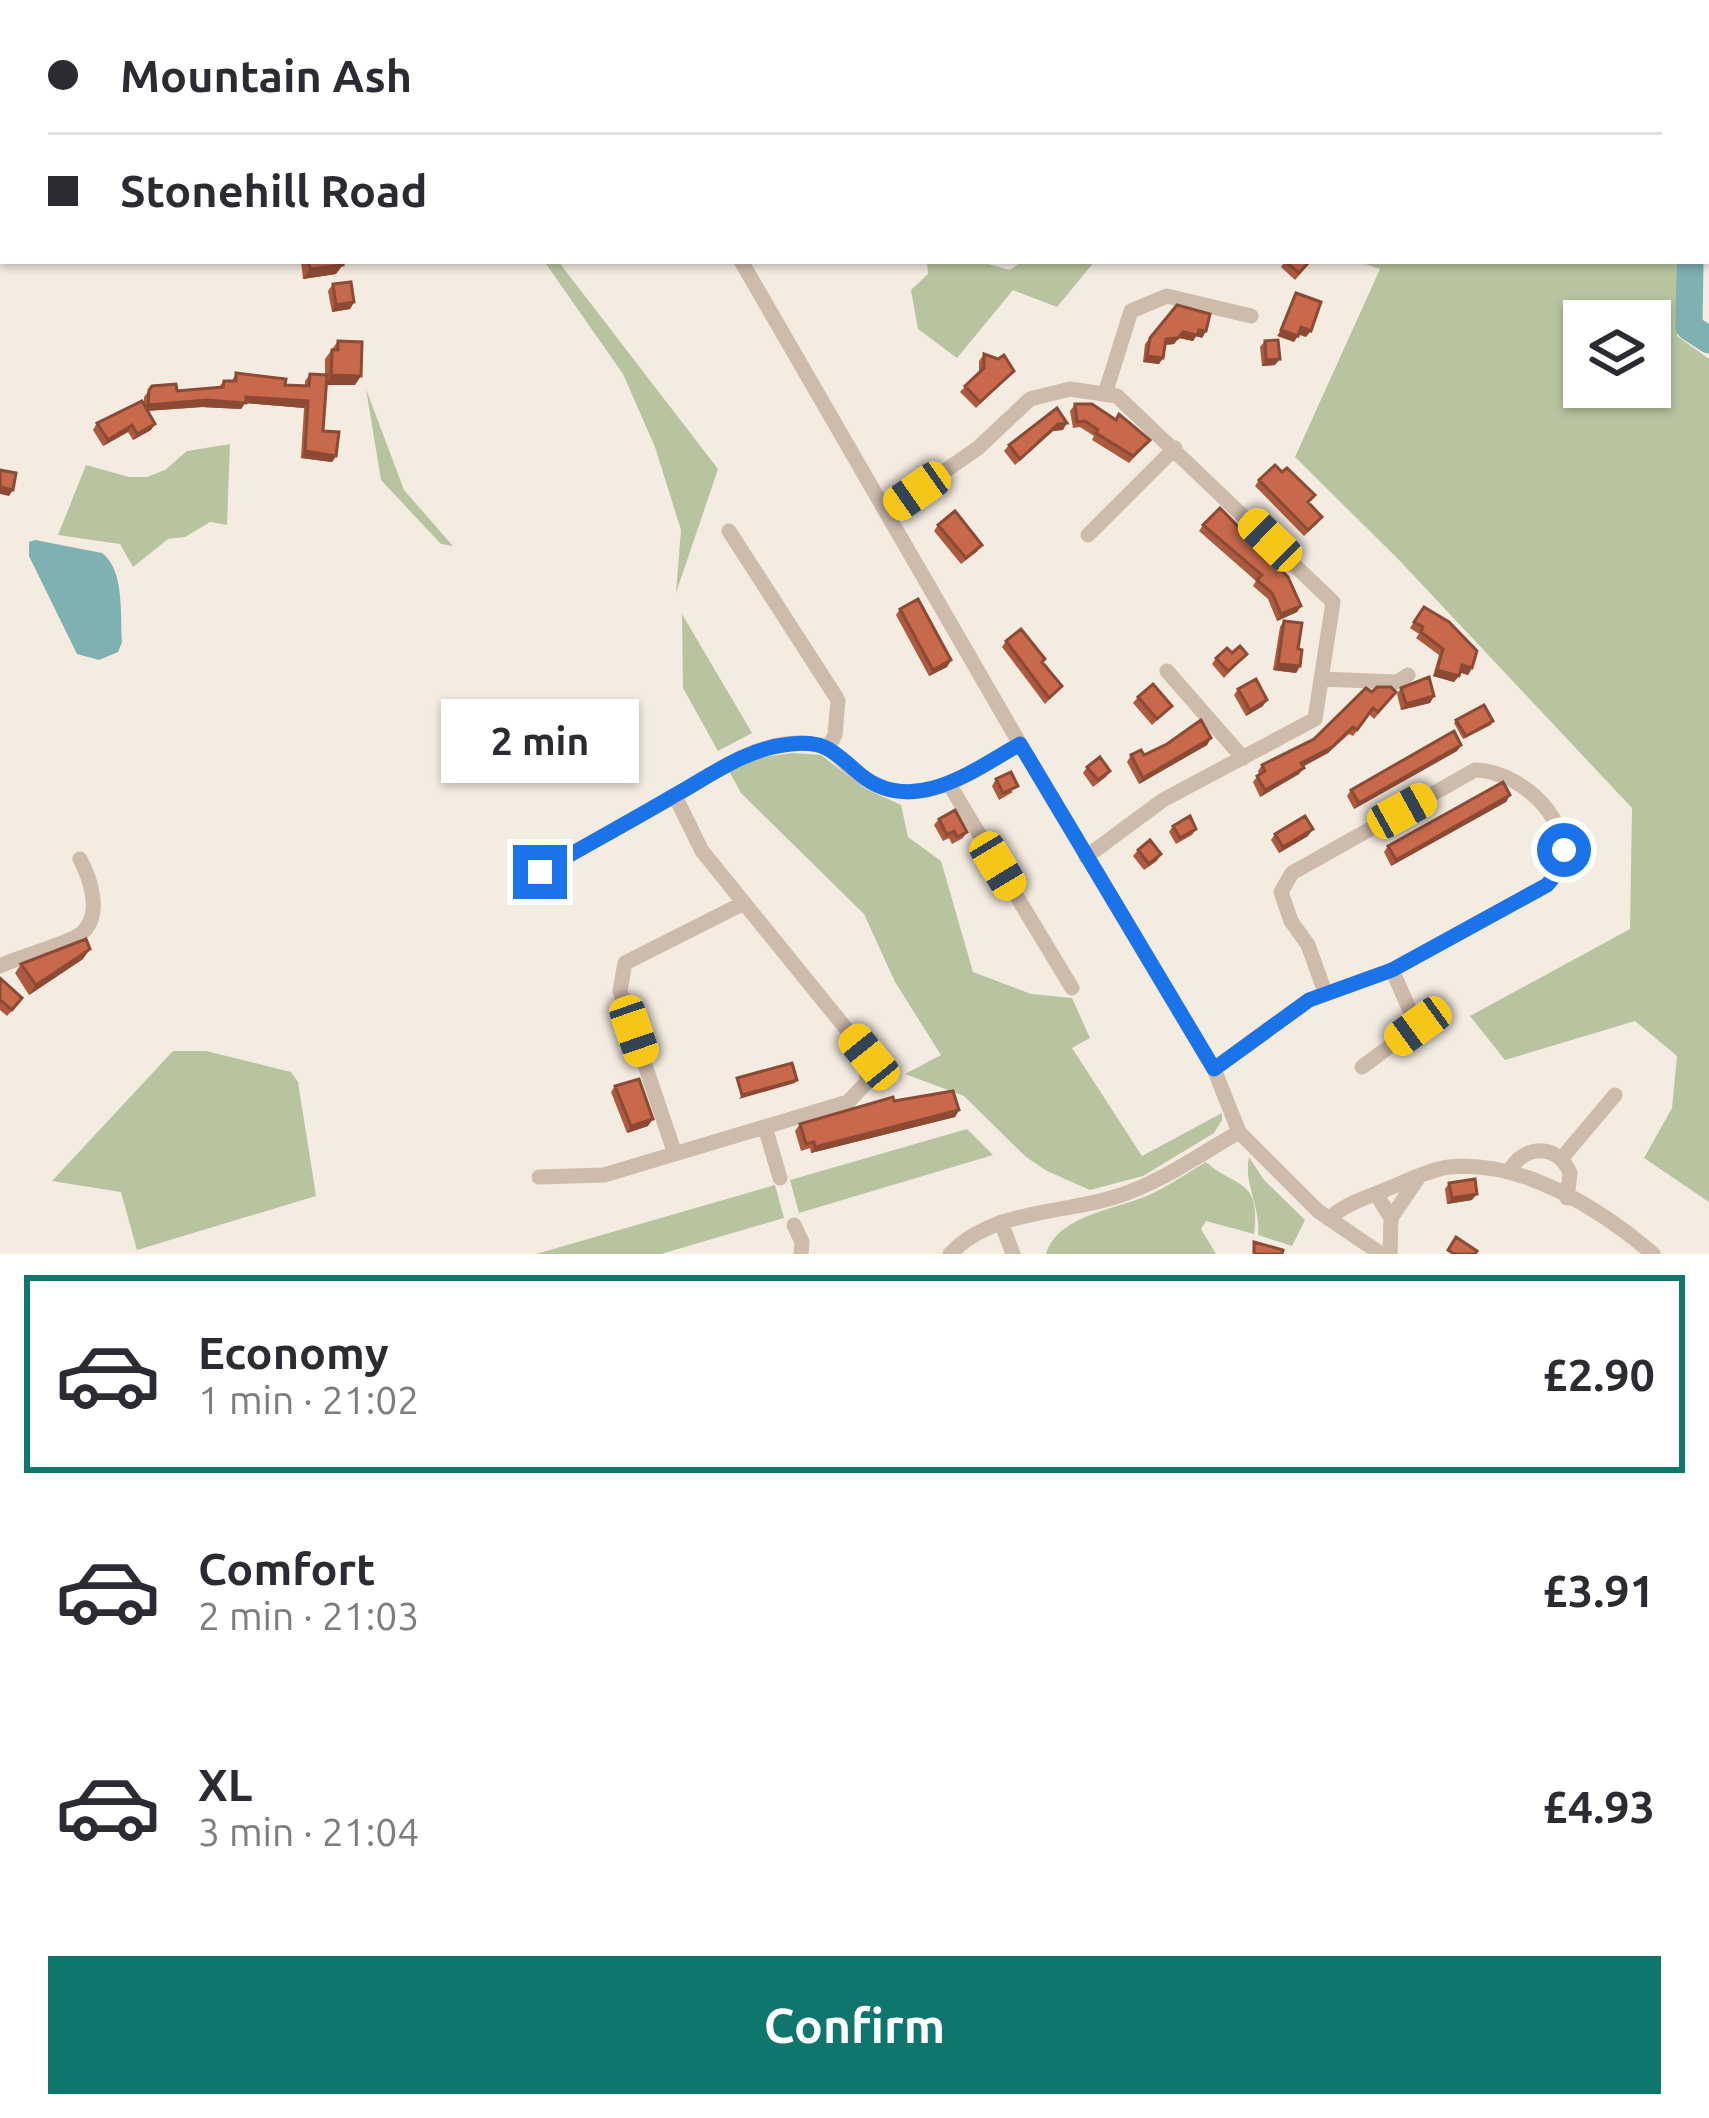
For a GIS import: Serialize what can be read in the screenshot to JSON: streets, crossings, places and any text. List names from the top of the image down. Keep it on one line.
{"page":{"banner":["Mountain Ash","Stonehill Road"],"bubble":"2 min","list":[{"name":"Economy","note":"1 min · 21:02","value":"£2.90"},{"name":"Comfort","note":"2 min · 21:03","value":"£3.91"},{"name":"XL","note":"3 min · 21:04","value":"£4.93"}],"buttons":"Confirm"}}
